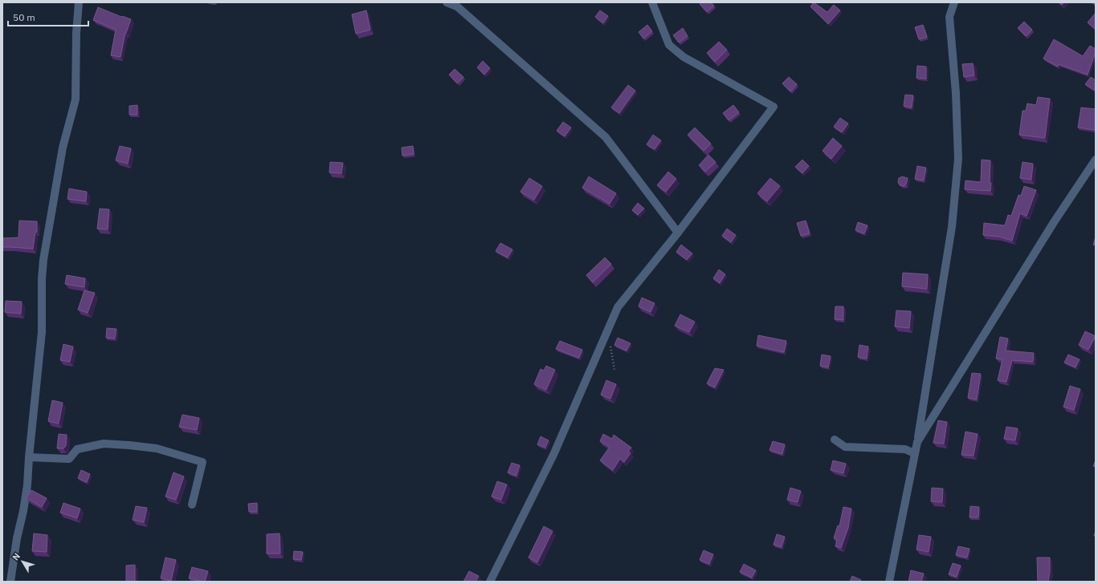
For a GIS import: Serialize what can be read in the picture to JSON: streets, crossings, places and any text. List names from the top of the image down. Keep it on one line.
{"scale_bar":"50 m","north":"top left"}
